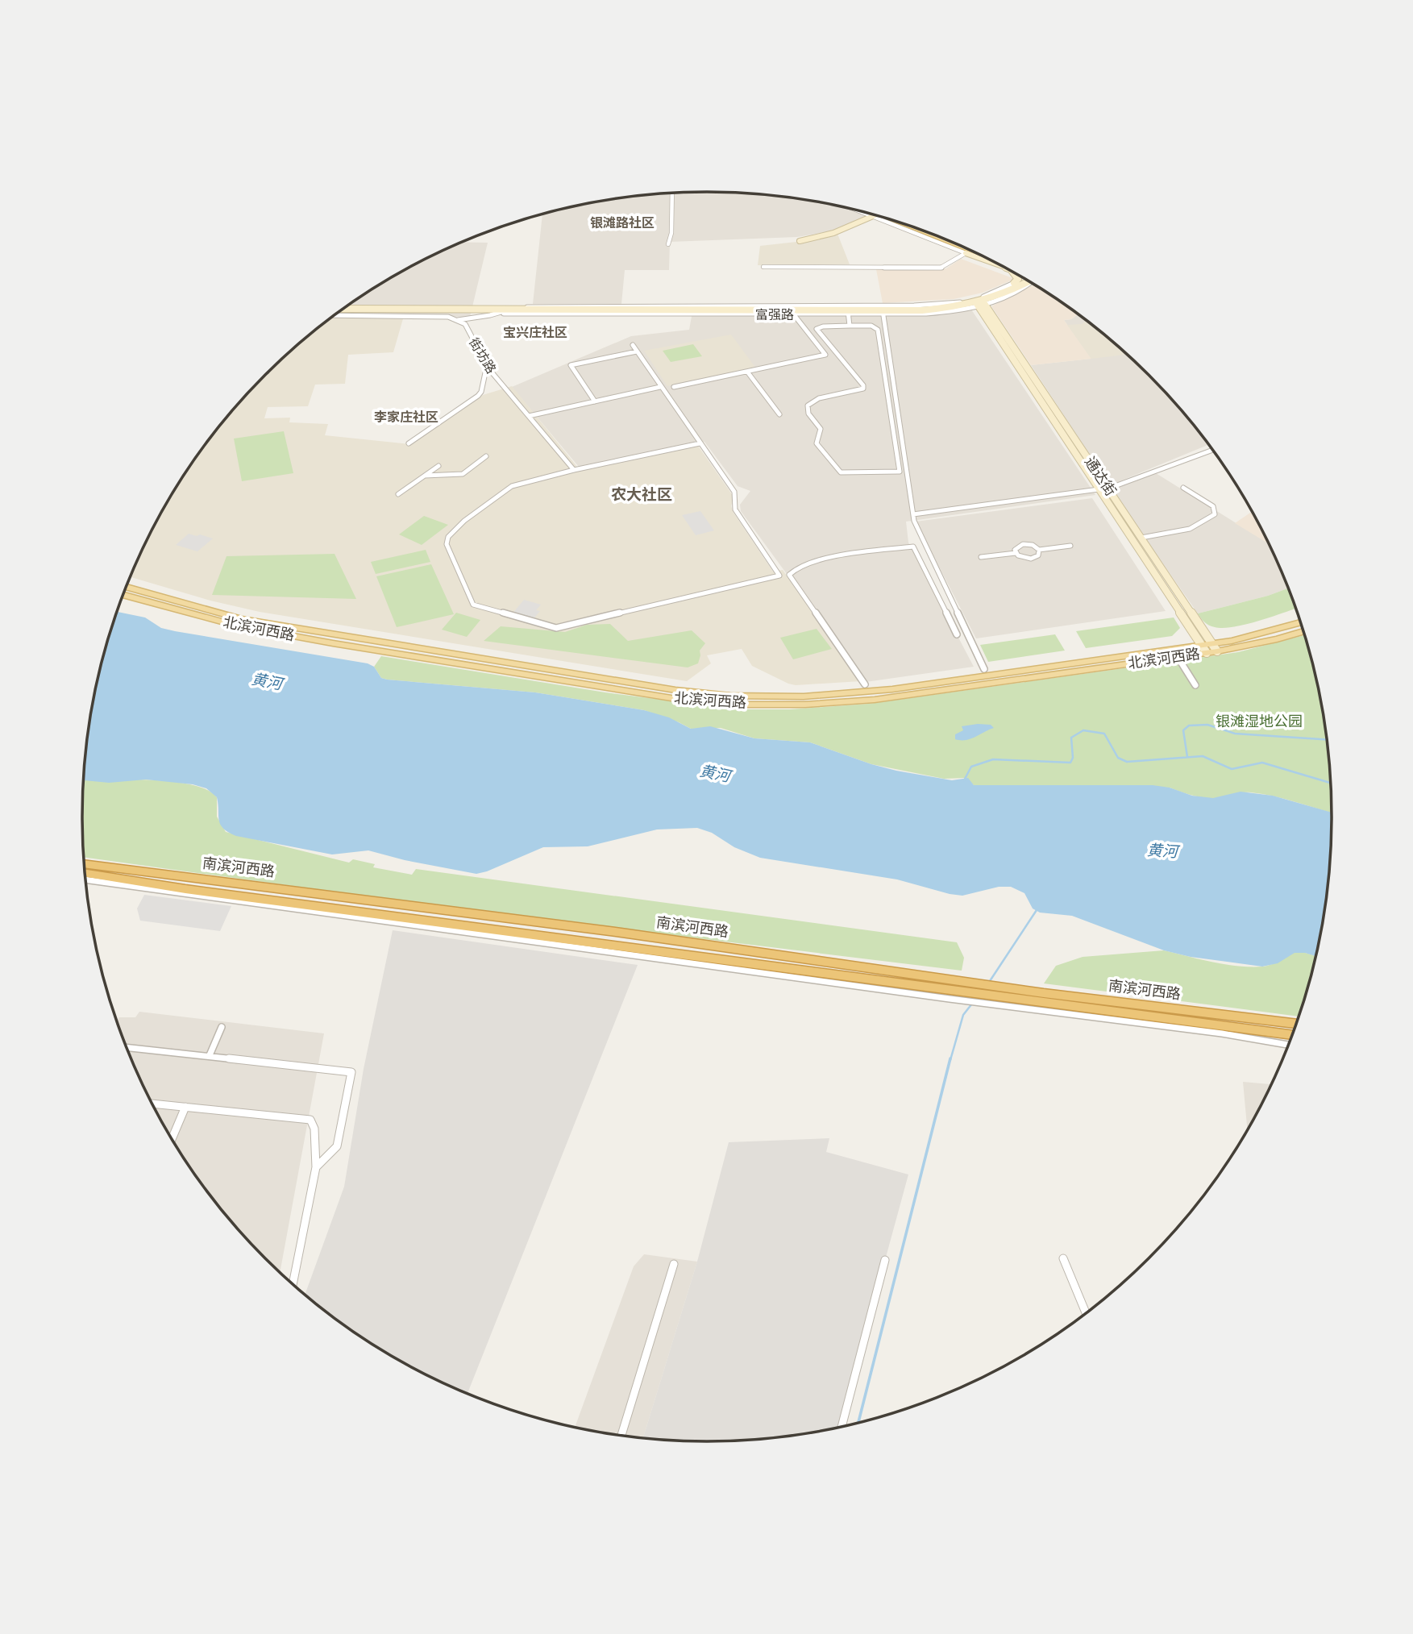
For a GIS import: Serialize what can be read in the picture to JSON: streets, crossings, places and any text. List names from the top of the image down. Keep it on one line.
{"streets":{"highway":["南滨河西路"],"main road":["富强路","通达街","北滨河西路"],"street":["街坊路"]},"crossings":[["富强路","通达街"],["通达街","北滨河西路"]],"districts":["银滩路社区","宝兴庄社区","李家庄社区","农大社区"],"water":["黄河"],"parks":["银滩湿地公园"]}
